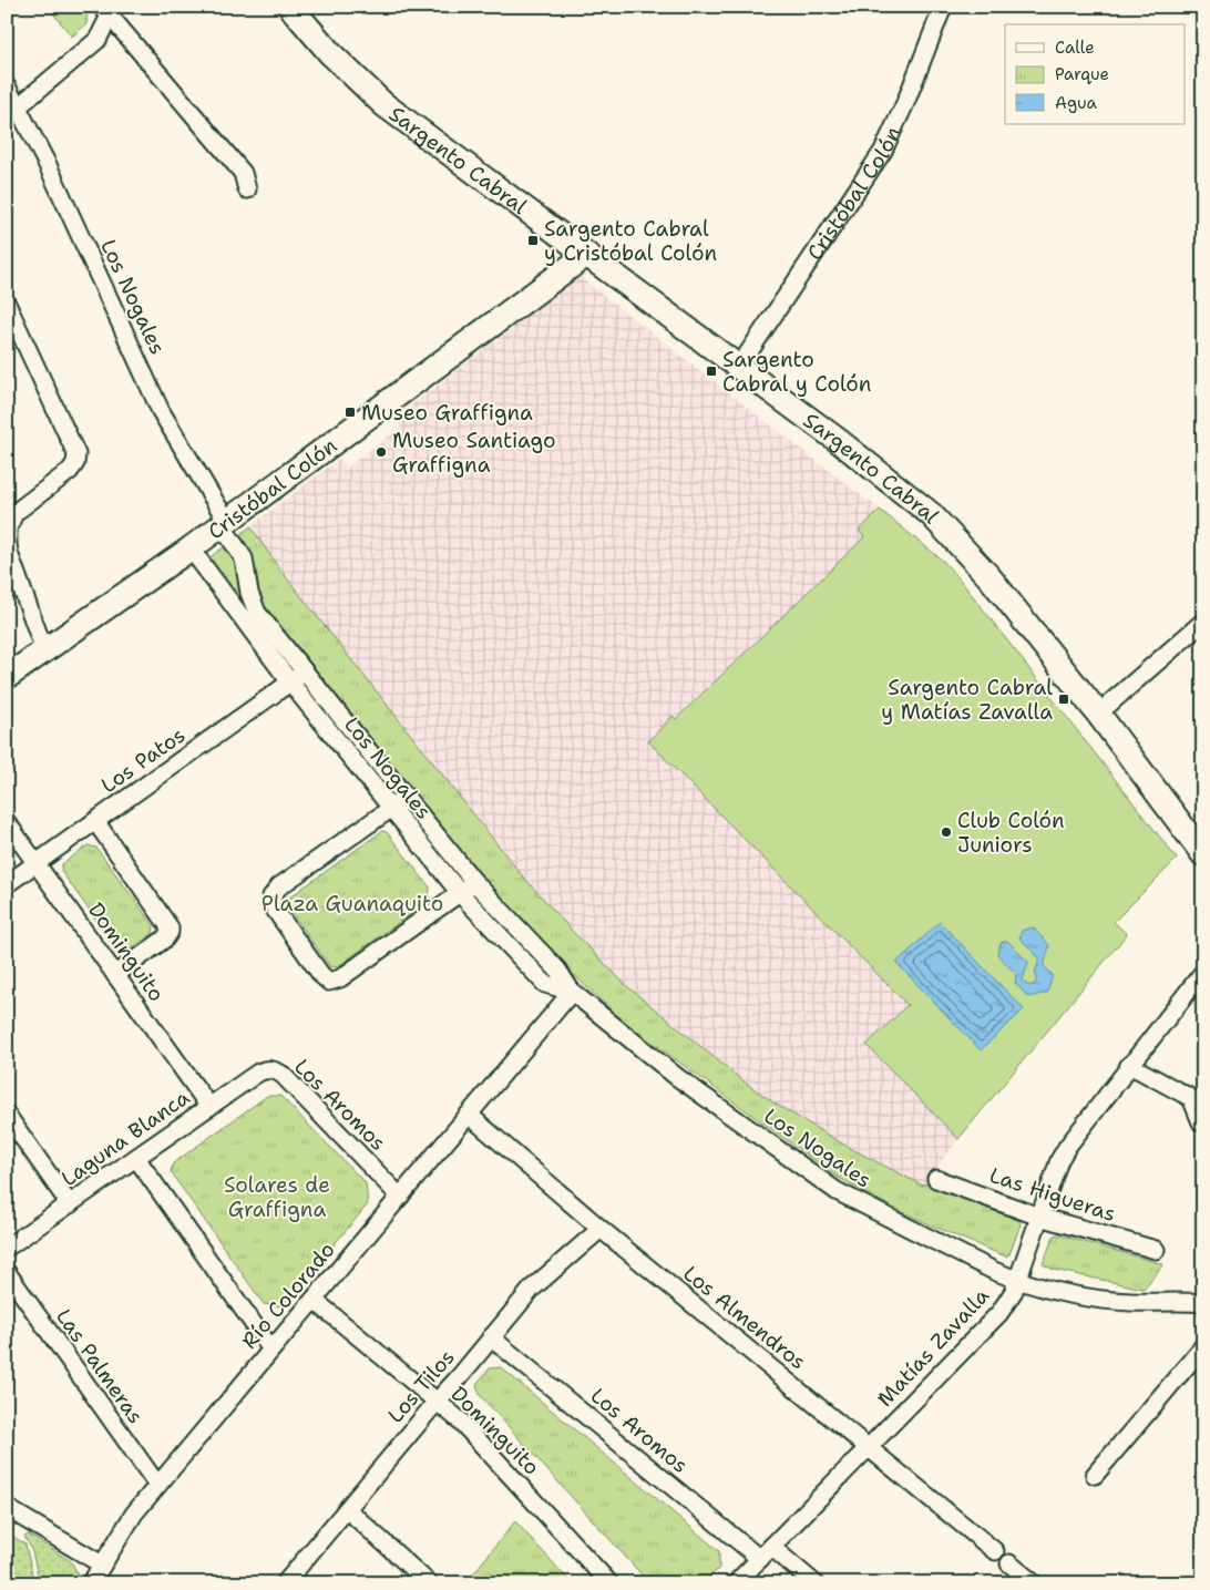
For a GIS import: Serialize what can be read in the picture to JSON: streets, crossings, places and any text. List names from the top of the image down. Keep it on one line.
{"streets":{"main road":["Sargento Cabral","Cristóbal Colón"],"street":["Los Nogales","Los Patos","Dominguito","Los Aromos","Laguna Blanca","Las Higueras","Río Colorado","Los Almendros","Matías Zavalla","Las Palmeras","Los Tilos"]},"crossings":[["Sargento Cabral","Cristóbal Colón"],["Cristóbal Colón","Los Nogales"],["Los Nogales","Los Patos"],["Los Nogales","Río Colorado"],["Los Nogales","Matías Zavalla"],["Los Patos","Dominguito"],["Dominguito","Laguna Blanca"],["Dominguito","Río Colorado"],["Dominguito","Los Tilos"],["Los Aromos","Laguna Blanca"],["Los Aromos","Río Colorado"],["Los Aromos","Matías Zavalla"],["Los Aromos","Los Tilos"],["Las Higueras","Matías Zavalla"],["Río Colorado","Los Almendros"],["Río Colorado","Las Palmeras"],["Los Almendros","Matías Zavalla"],["Los Almendros","Los Tilos"]],"parks":["Plaza Guanaquito","Solares de Graffigna"],"places":{"transit":["Sargento Cabral y Cristóbal Colón","Sargento Cabral y Colón","Museo Graffigna","Sargento Cabral y Matías Zavalla"],"other":["Museo Santiago Graffigna","Club Colón Juniors"]},"legend":["Calle","Parque","Agua"]}
